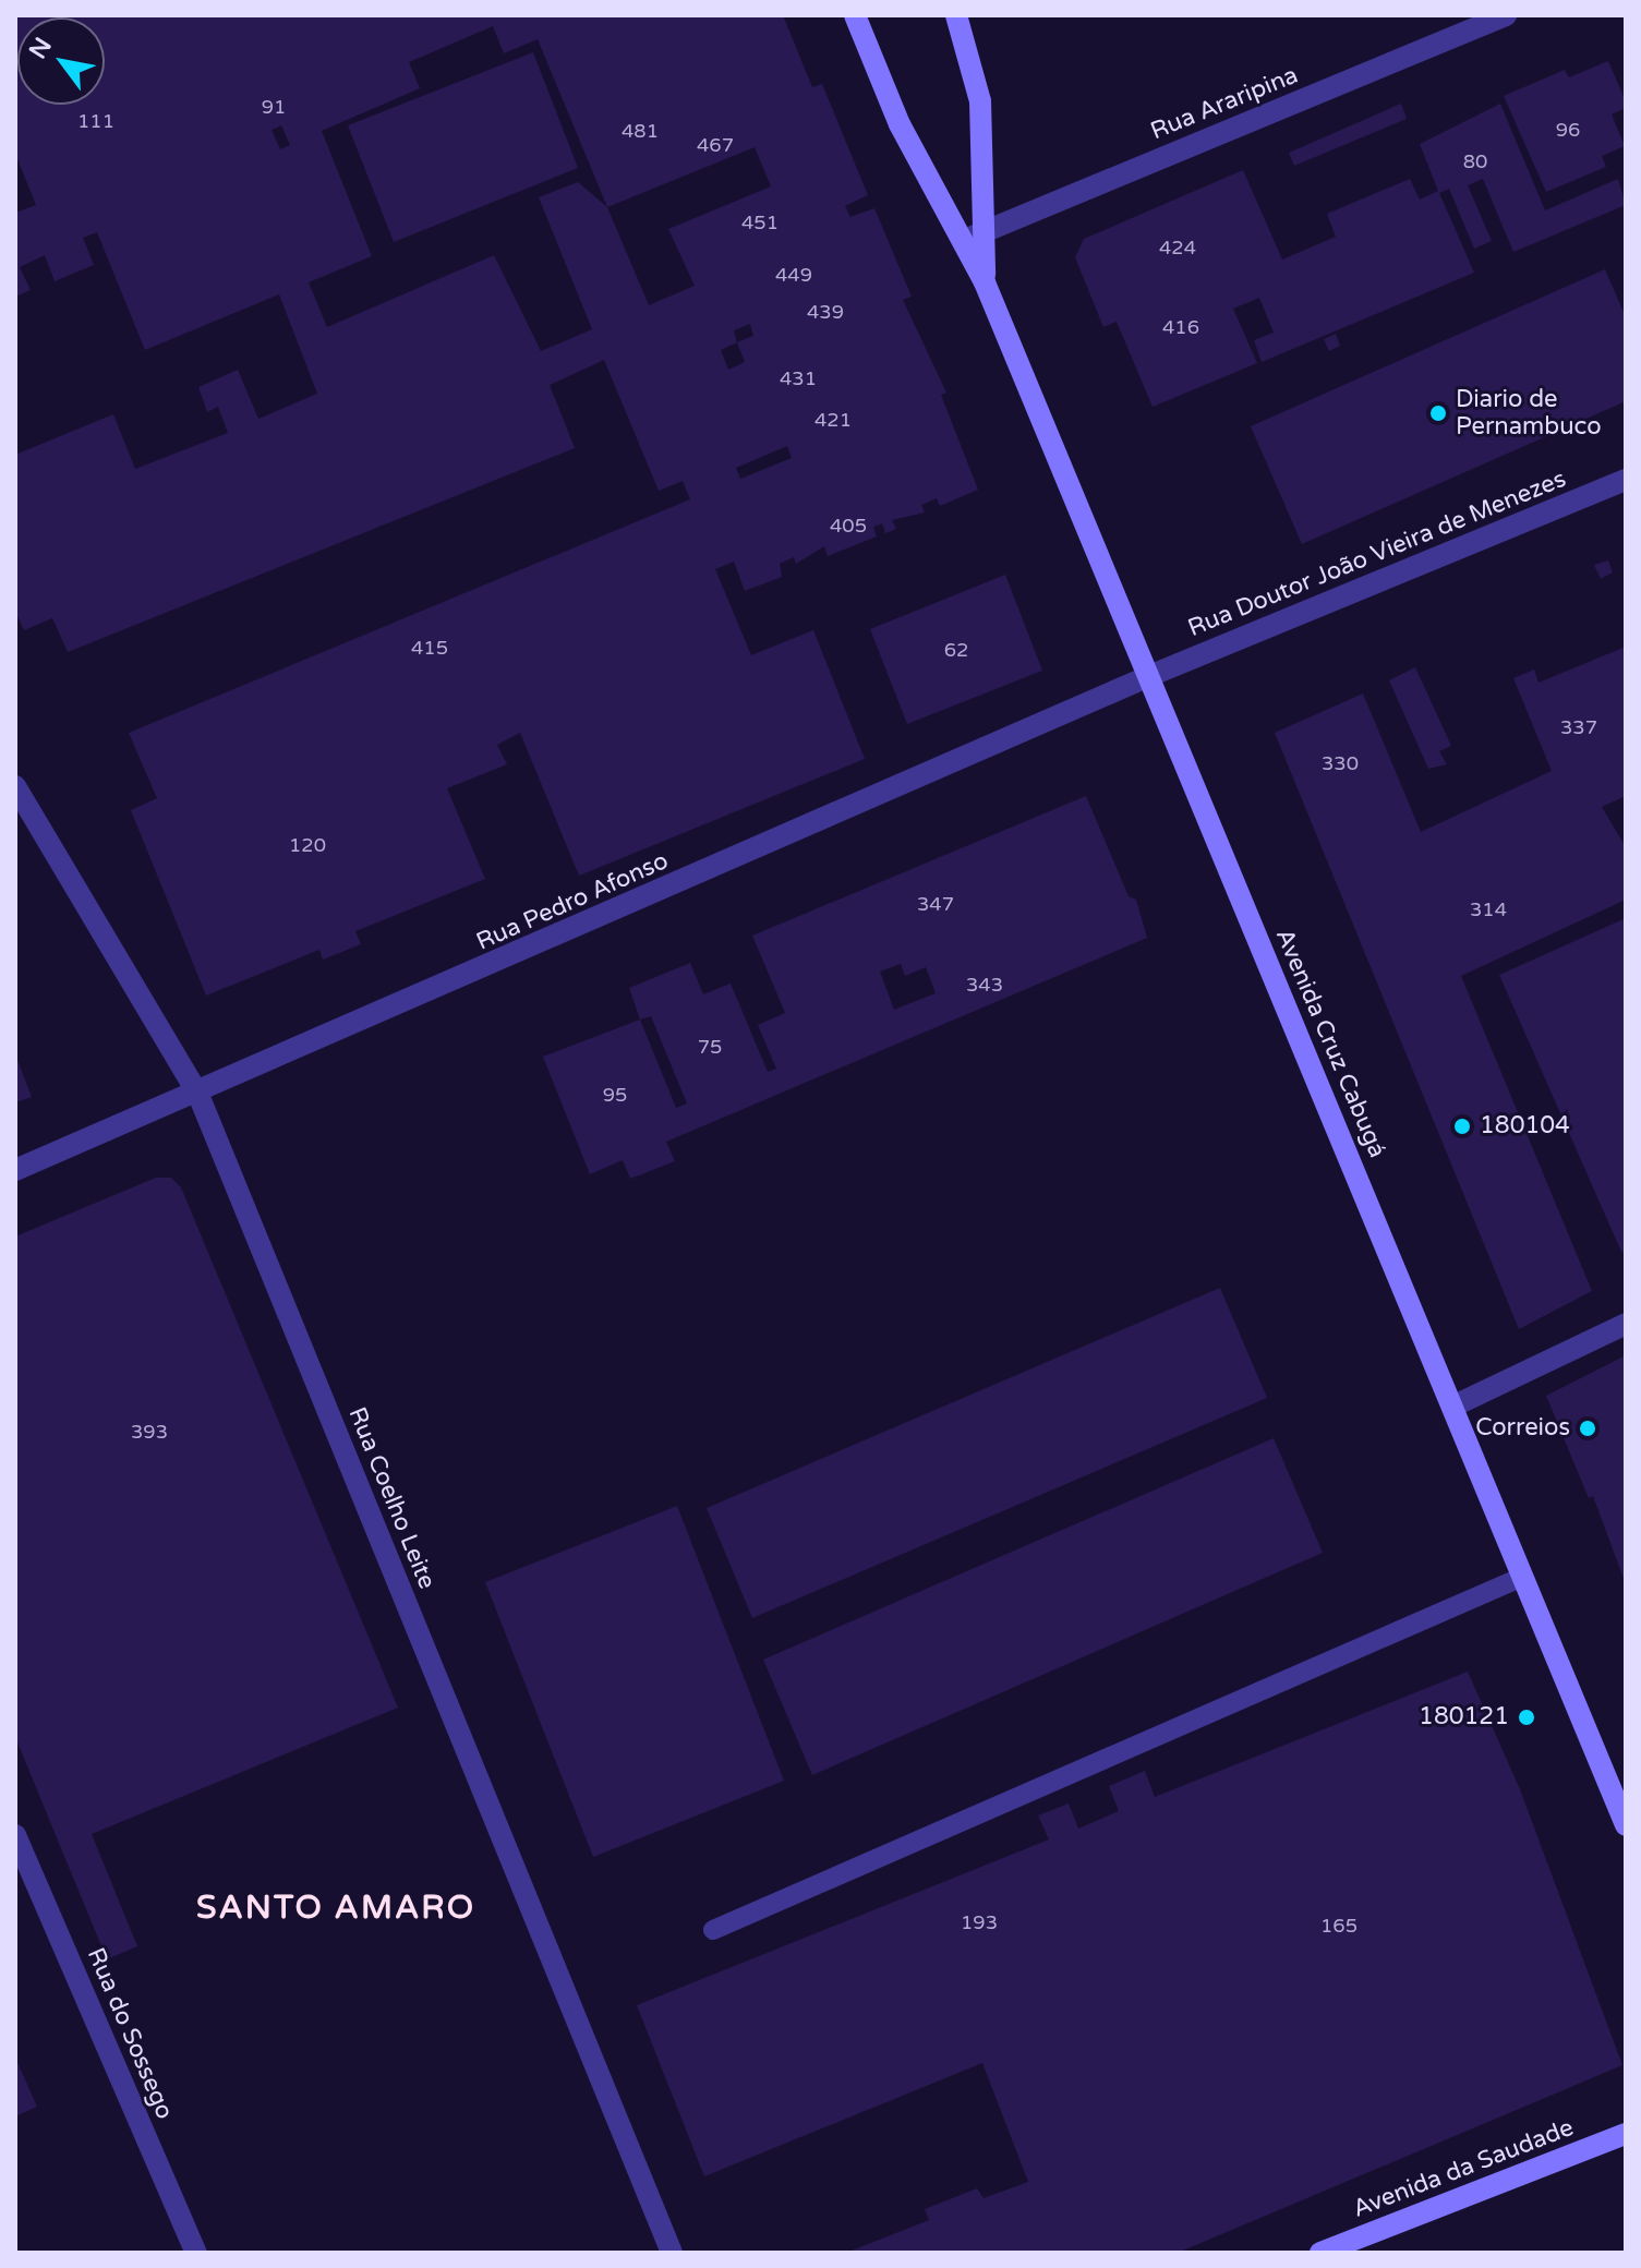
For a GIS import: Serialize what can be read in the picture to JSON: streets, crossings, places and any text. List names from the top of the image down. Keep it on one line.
{"streets":{"main road":["Avenida Cruz Cabugá","Avenida da Saudade"],"street":["Rua Araripina","Rua Doutor João Vieira de Menezes","Rua Pedro Afonso","Rua Coelho Leite","Rua do Sossego"]},"crossings":[["Rua Araripina","Avenida Cruz Cabugá"],["Rua Doutor João Vieira de Menezes","Rua Pedro Afonso"],["Rua Doutor João Vieira de Menezes","Avenida Cruz Cabugá"],["Rua Pedro Afonso","Avenida Cruz Cabugá"],["Rua Pedro Afonso","Rua Coelho Leite"]],"districts":["SANTO AMARO"],"places":["Diario de Pernambuco","180104","Correios","180121"],"house_numbers":["91","111","96","481","467","80","451","424","449","439","416","431","421","405","415","62","337","330","120","347","314","343","75","95","393","193","165"],"north":"top left"}
